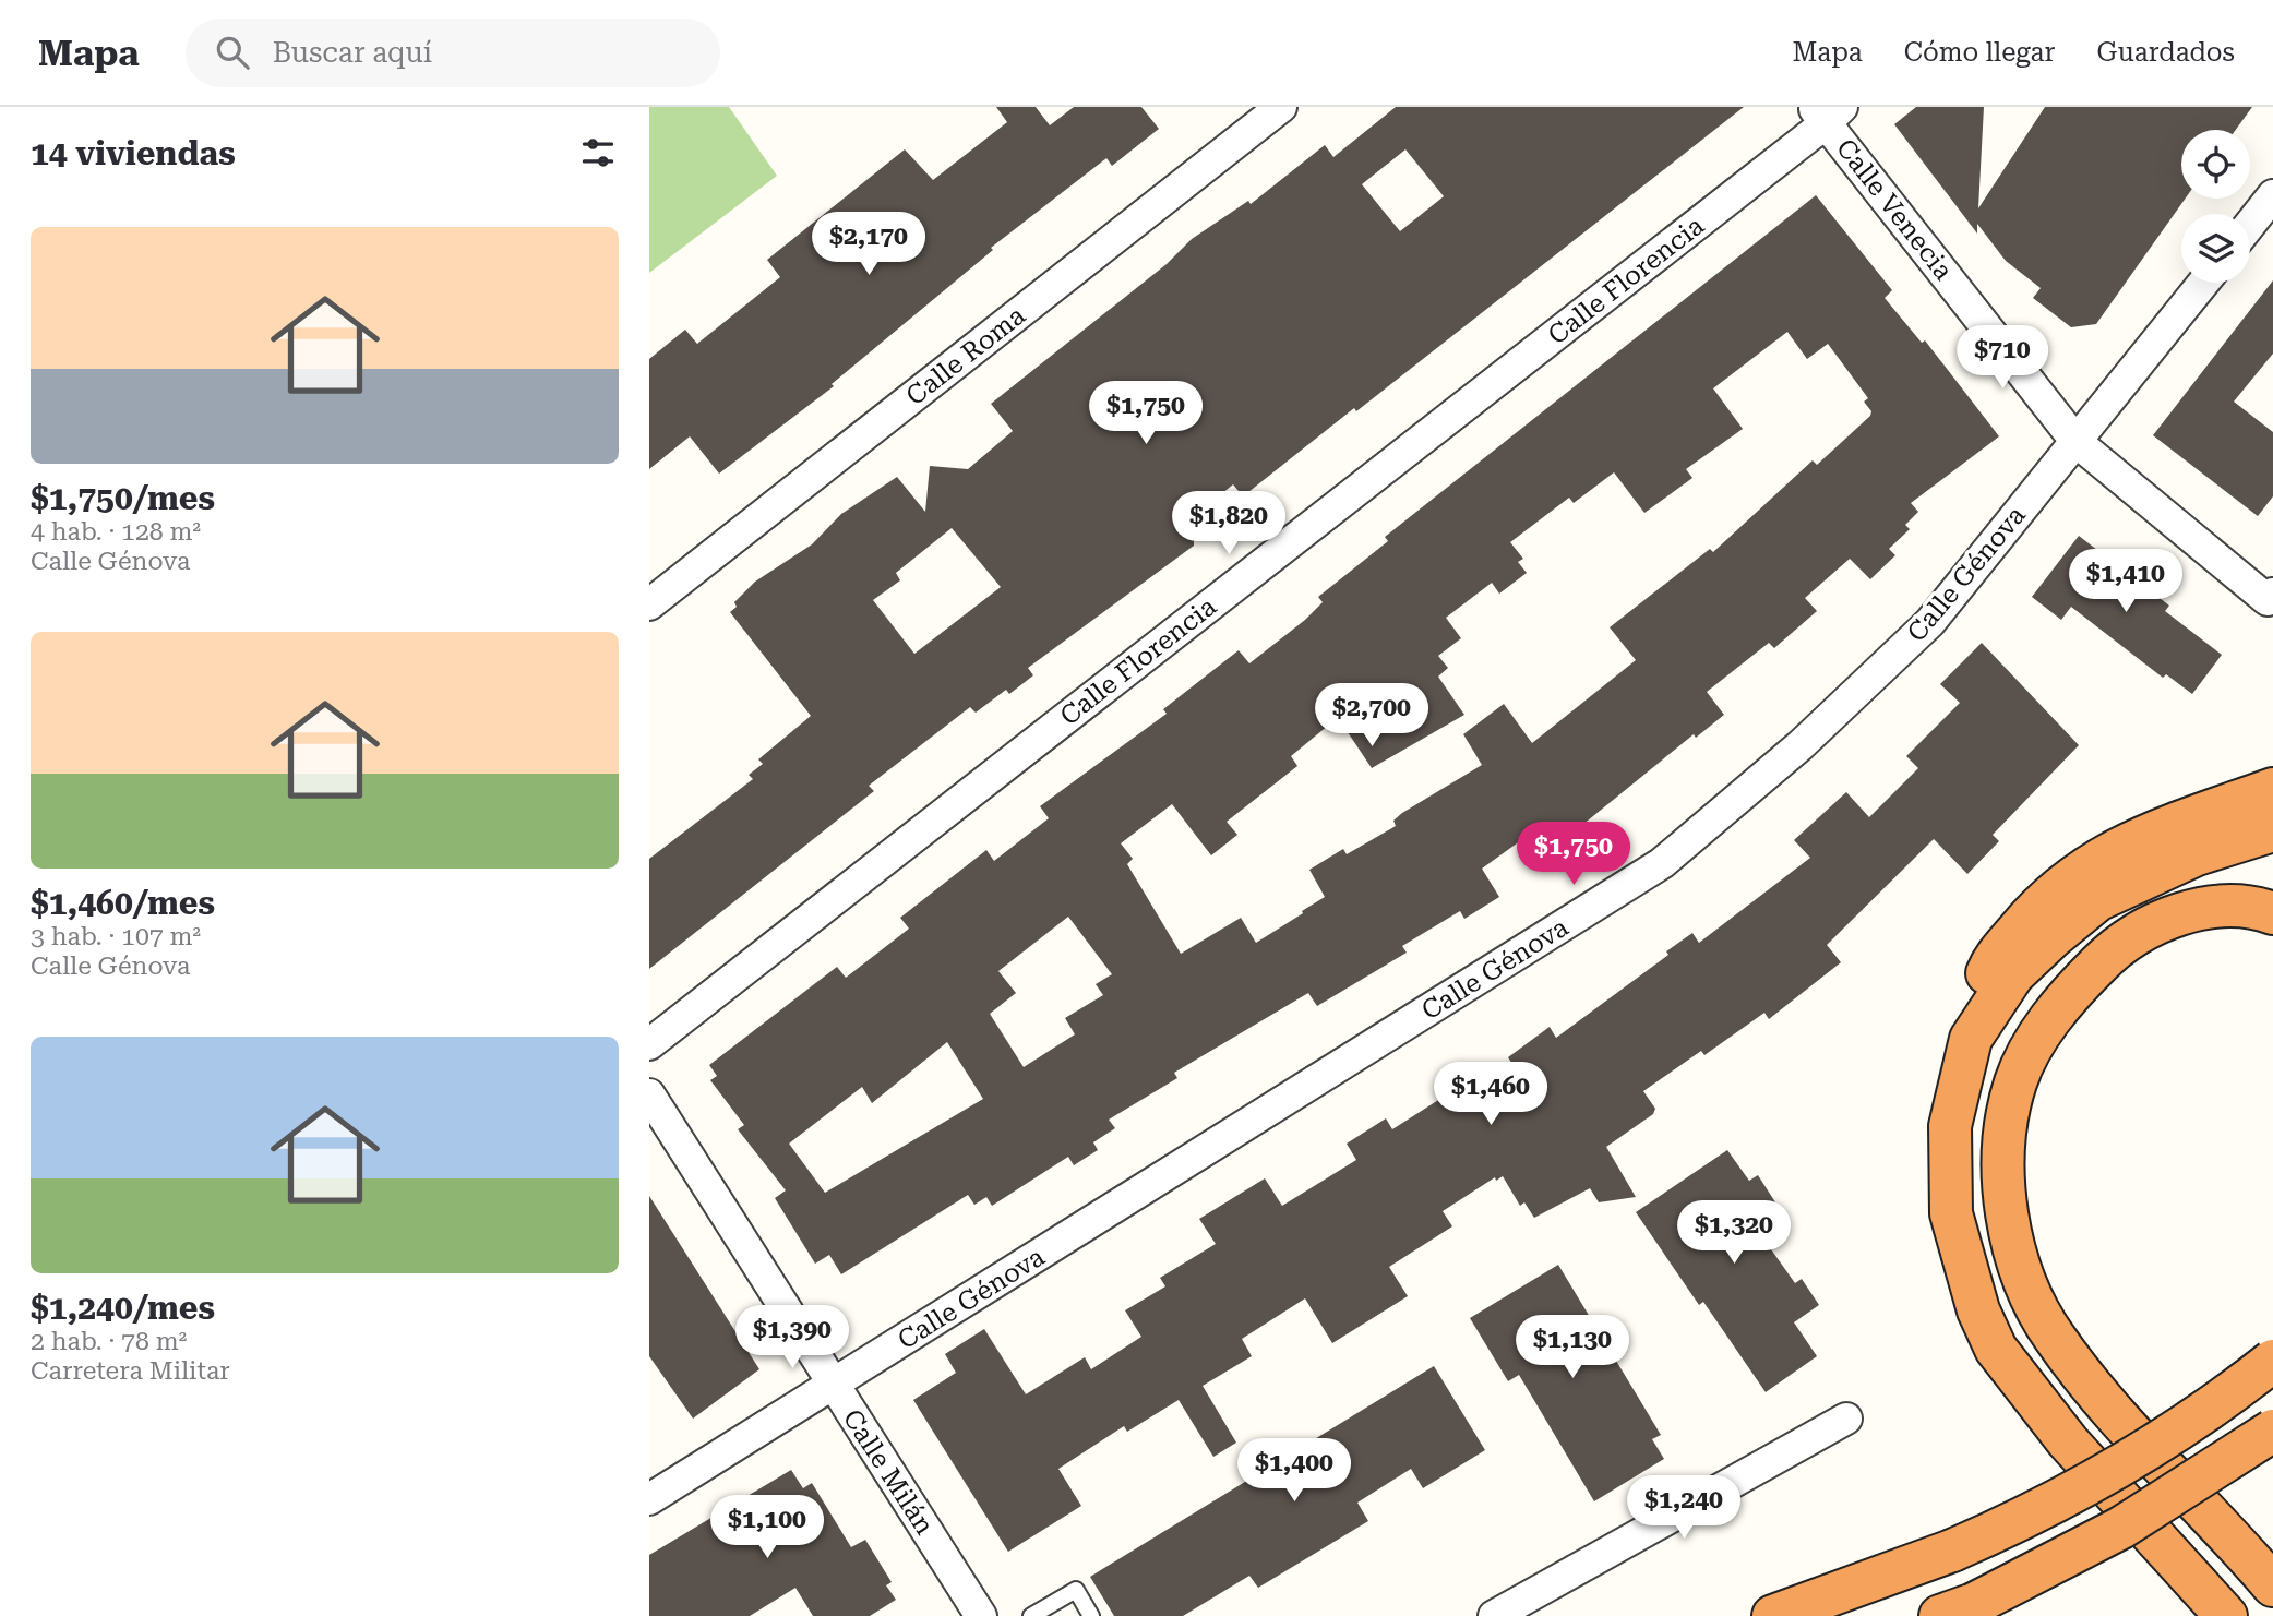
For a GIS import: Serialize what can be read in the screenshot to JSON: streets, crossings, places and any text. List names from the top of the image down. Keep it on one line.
{"streets":{"street":["Calle Venecia","Calle Florencia","Calle Roma","Calle Génova","Calle Milán"]},"crossings":[["Calle Venecia","Calle Florencia"],["Calle Venecia","Calle Génova"],["Calle Génova","Calle Milán"]],"page":{"header":"Mapa","search":"Buscar aquí","nav":["Mapa","Cómo llegar","Guardados"],"heading":"14 viviendas","list":[{"name":"$1,750/mes","note":"4 hab. · 128 m² · Calle Génova"},{"name":"$1,460/mes","note":"3 hab. · 107 m² · Calle Génova"},{"name":"$1,240/mes","note":"2 hab. · 78 m² · Carretera Militar"}],"price":["$2,170","$710","$1,750","$1,820","$1,410","$2,700","$1,750","$1,460","$1,320","$1,390","$1,130","$1,400","$1,240","$1,100"]}}
